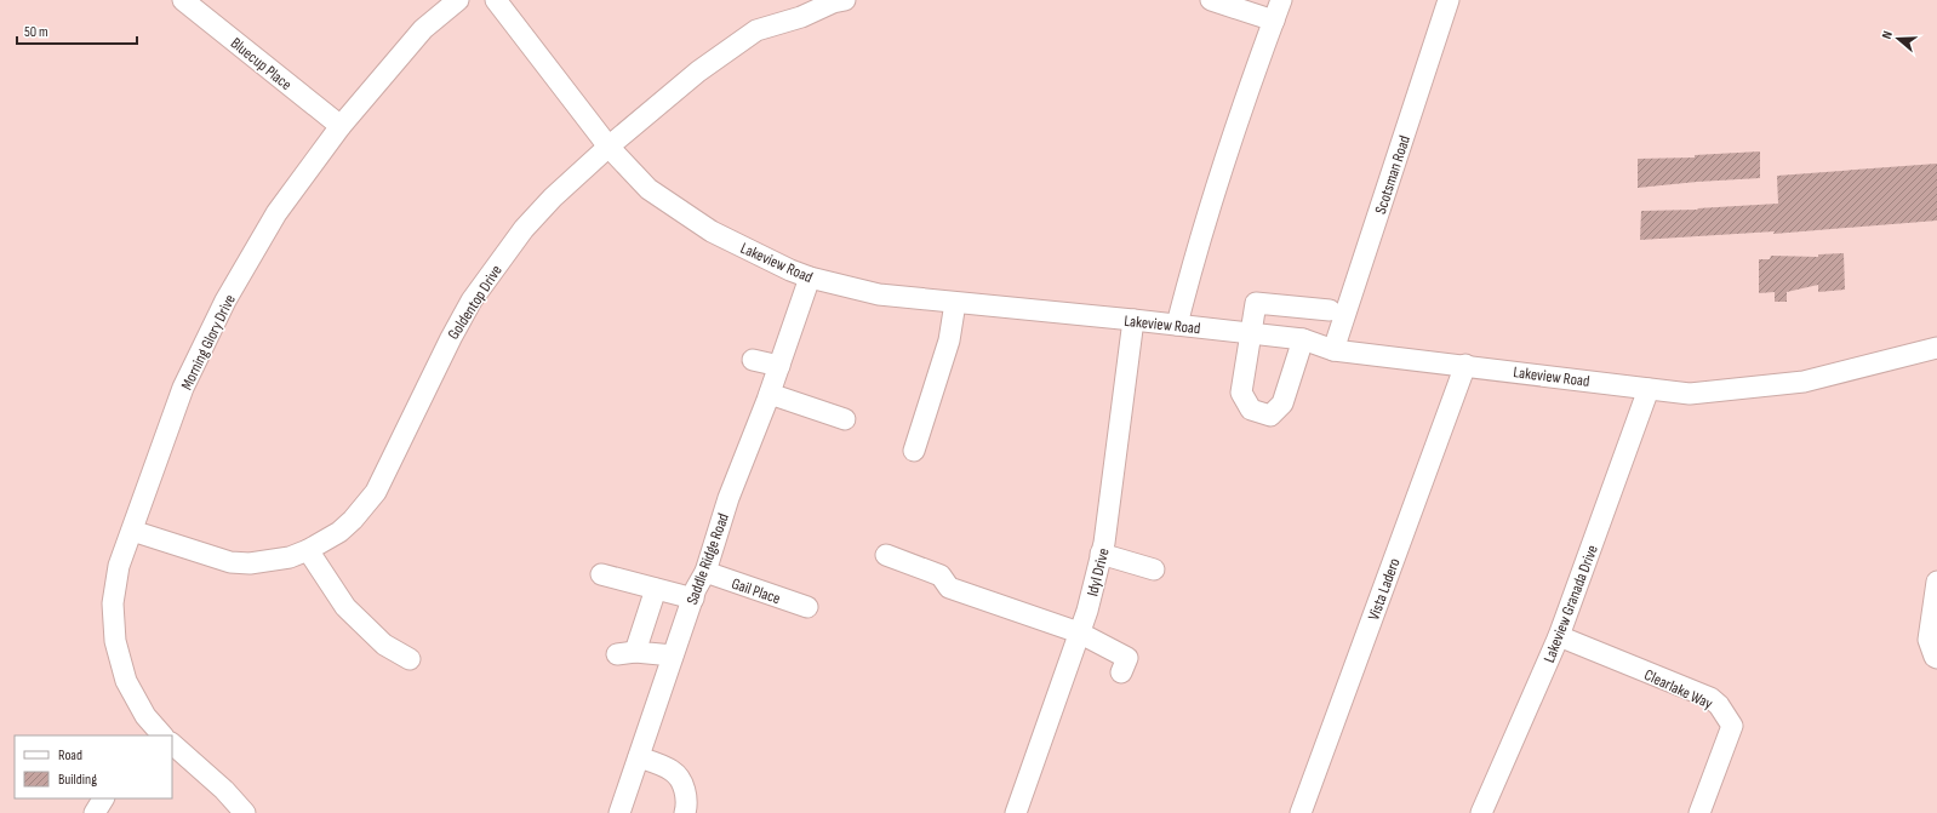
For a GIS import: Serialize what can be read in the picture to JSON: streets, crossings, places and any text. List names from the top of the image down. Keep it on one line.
{"streets":{"street":["Bluecup Place","Scotsman Road","Lakeview Road","Goldentop Drive","Morning Glory Drive","Saddle Ridge Road","Idyl Drive","Vista Ladero","Gail Place","Lakeview Granada Drive","Clearlake Way"]},"crossings":[["Bluecup Place","Morning Glory Drive"],["Scotsman Road","Lakeview Road"],["Lakeview Road","Goldentop Drive"],["Lakeview Road","Saddle Ridge Road"],["Lakeview Road","Idyl Drive"],["Lakeview Road","Vista Ladero"],["Lakeview Road","Lakeview Granada Drive"],["Goldentop Drive","Morning Glory Drive"],["Saddle Ridge Road","Gail Place"],["Lakeview Granada Drive","Clearlake Way"]],"legend":["Road","Building"],"scale_bar":"50 m","north":"left"}
